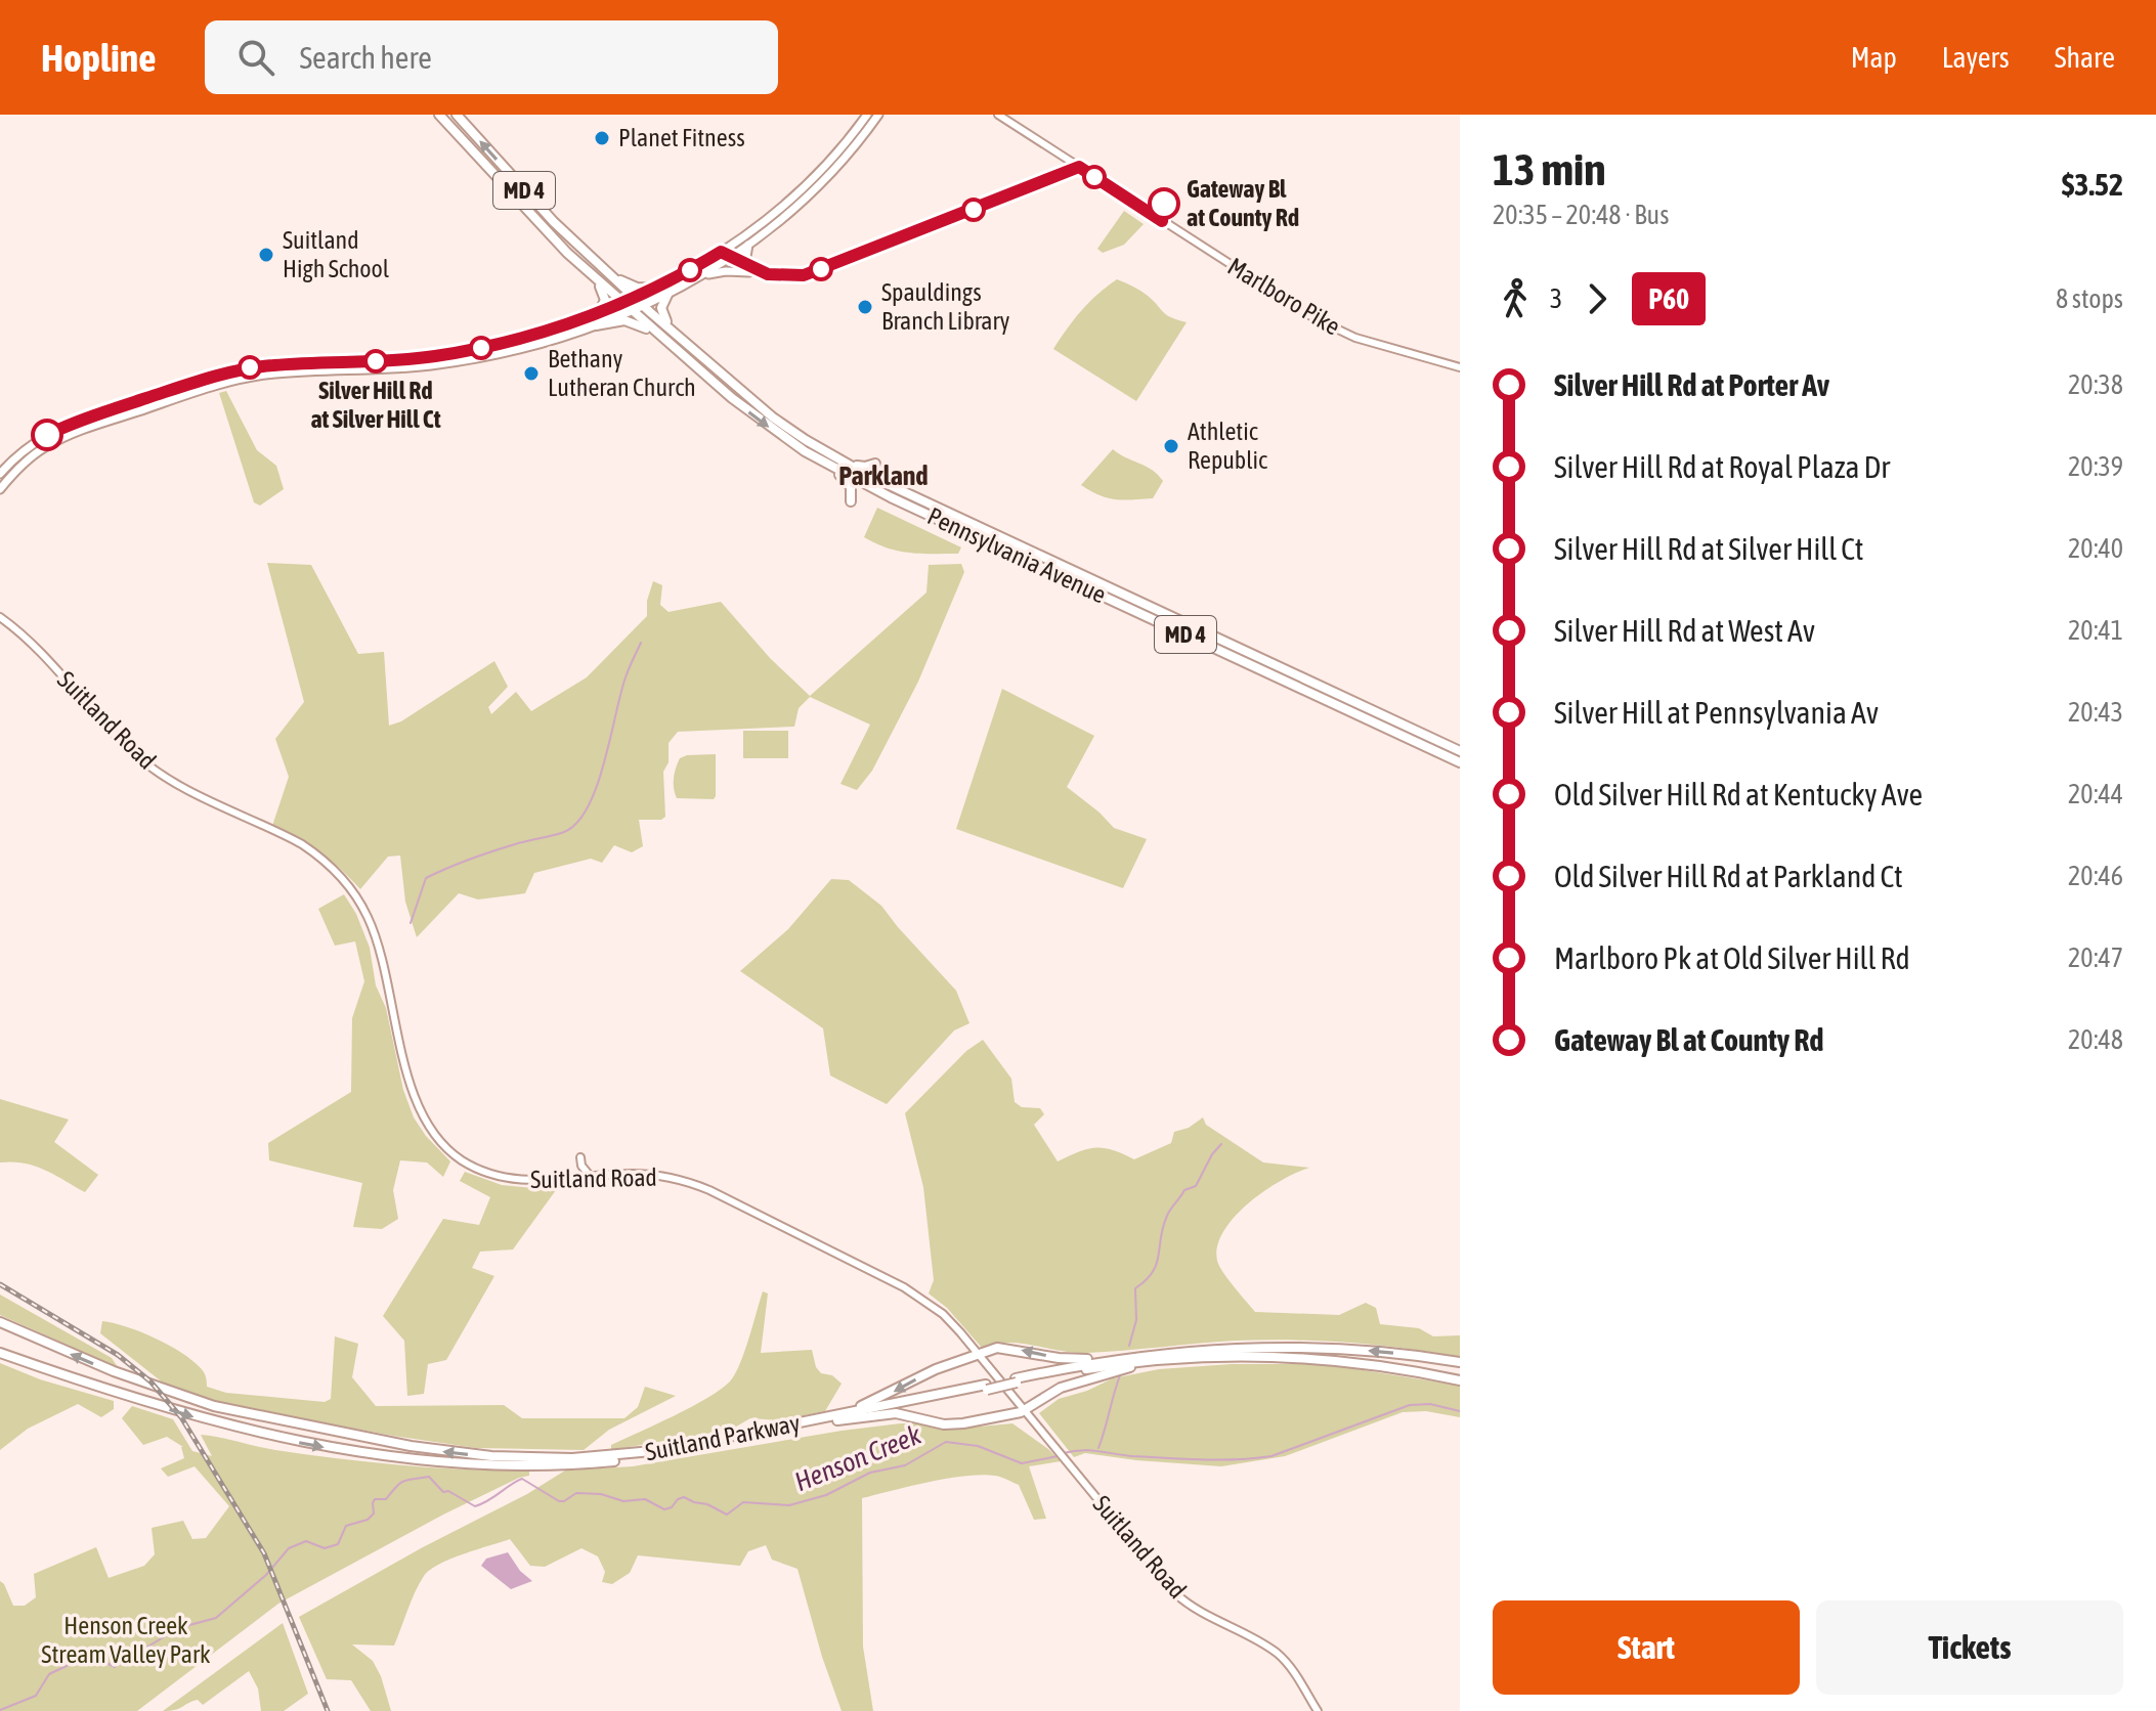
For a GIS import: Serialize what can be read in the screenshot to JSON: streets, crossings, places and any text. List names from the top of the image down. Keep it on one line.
{"streets":{"highway":["MD 4","Pennsylvania Avenue","Suitland Parkway"],"main road":["Marlboro Pike","Suitland Road"]},"districts":["Parkland"],"water":["Henson Creek"],"parks":["Henson Creek Stream Valley Park"],"places":["Planet Fitness","Gateway Bl at County Rd","Suitland High School","Spauldings Branch Library","Silver Hill Rd at Silver Hill Ct","Bethany Lutheran Church","Athletic Republic"],"lines":["bus line P60"],"page":{"header":"Hopline","search":"Search here","nav":["Map","Layers","Share"],"heading":["13 min","20:35 – 20:48 · Bus","$3.52"],"legs":["3","P60","8 stops"],"list":[{"name":"Silver Hill Rd at Porter Av","value":"20:38"},{"name":"Silver Hill Rd at Royal Plaza Dr","value":"20:39"},{"name":"Silver Hill Rd at Silver Hill Ct","value":"20:40"},{"name":"Silver Hill Rd at West Av","value":"20:41"},{"name":"Silver Hill at Pennsylvania Av","value":"20:43"},{"name":"Old Silver Hill Rd at Kentucky Ave","value":"20:44"},{"name":"Old Silver Hill Rd at Parkland Ct","value":"20:46"},{"name":"Marlboro Pk at Old Silver Hill Rd","value":"20:47"},{"name":"Gateway Bl at County Rd","value":"20:48"}],"buttons":["Start","Tickets"]}}
